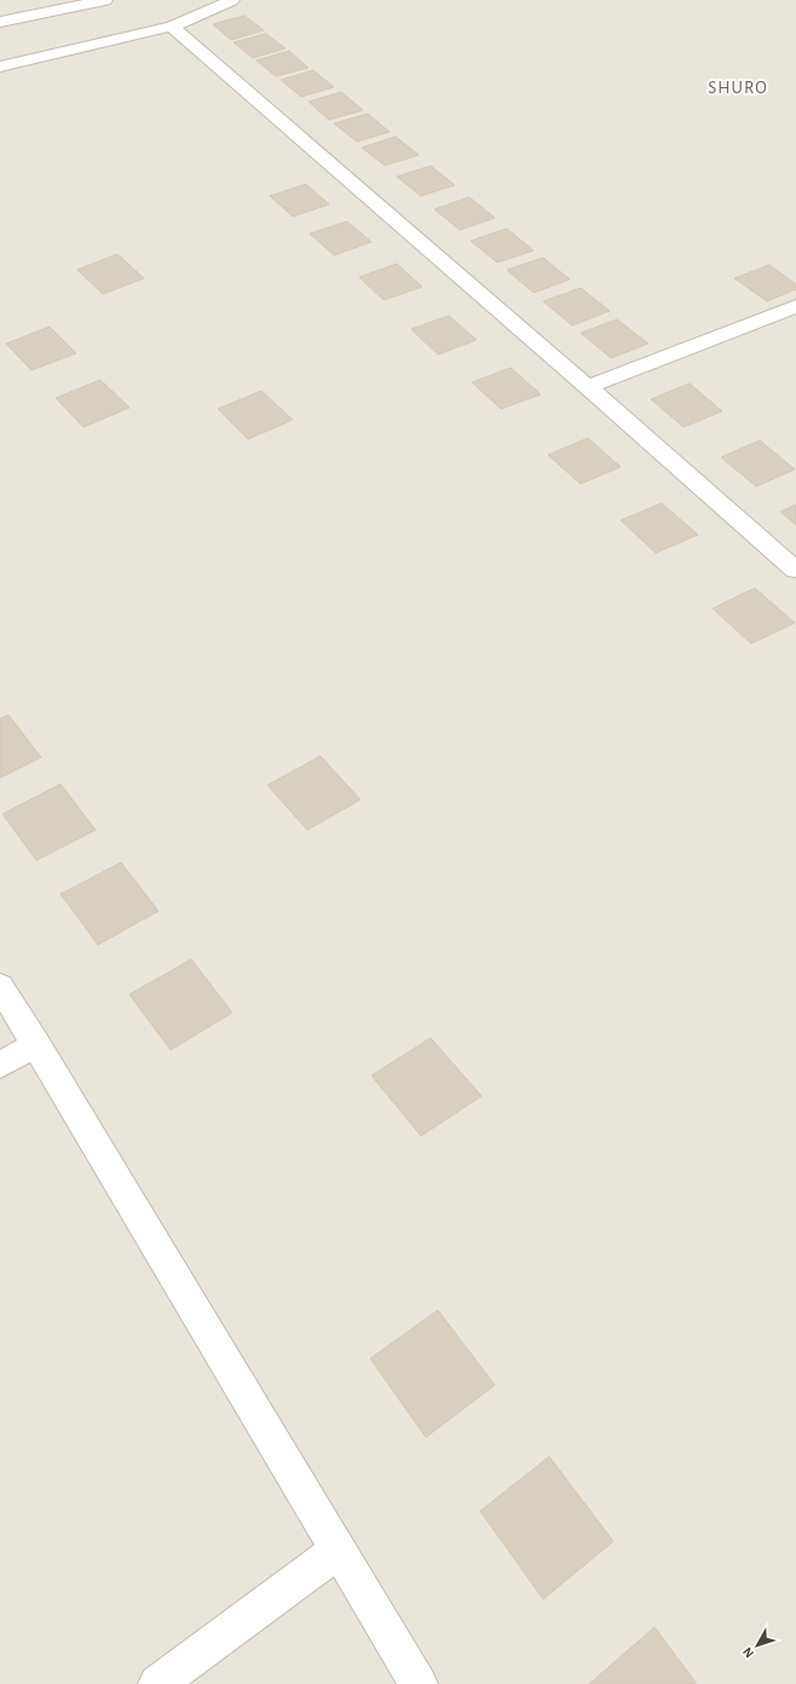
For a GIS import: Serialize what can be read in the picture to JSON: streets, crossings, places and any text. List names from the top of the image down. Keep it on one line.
{"districts":["SHURO"],"north":"bottom left"}
